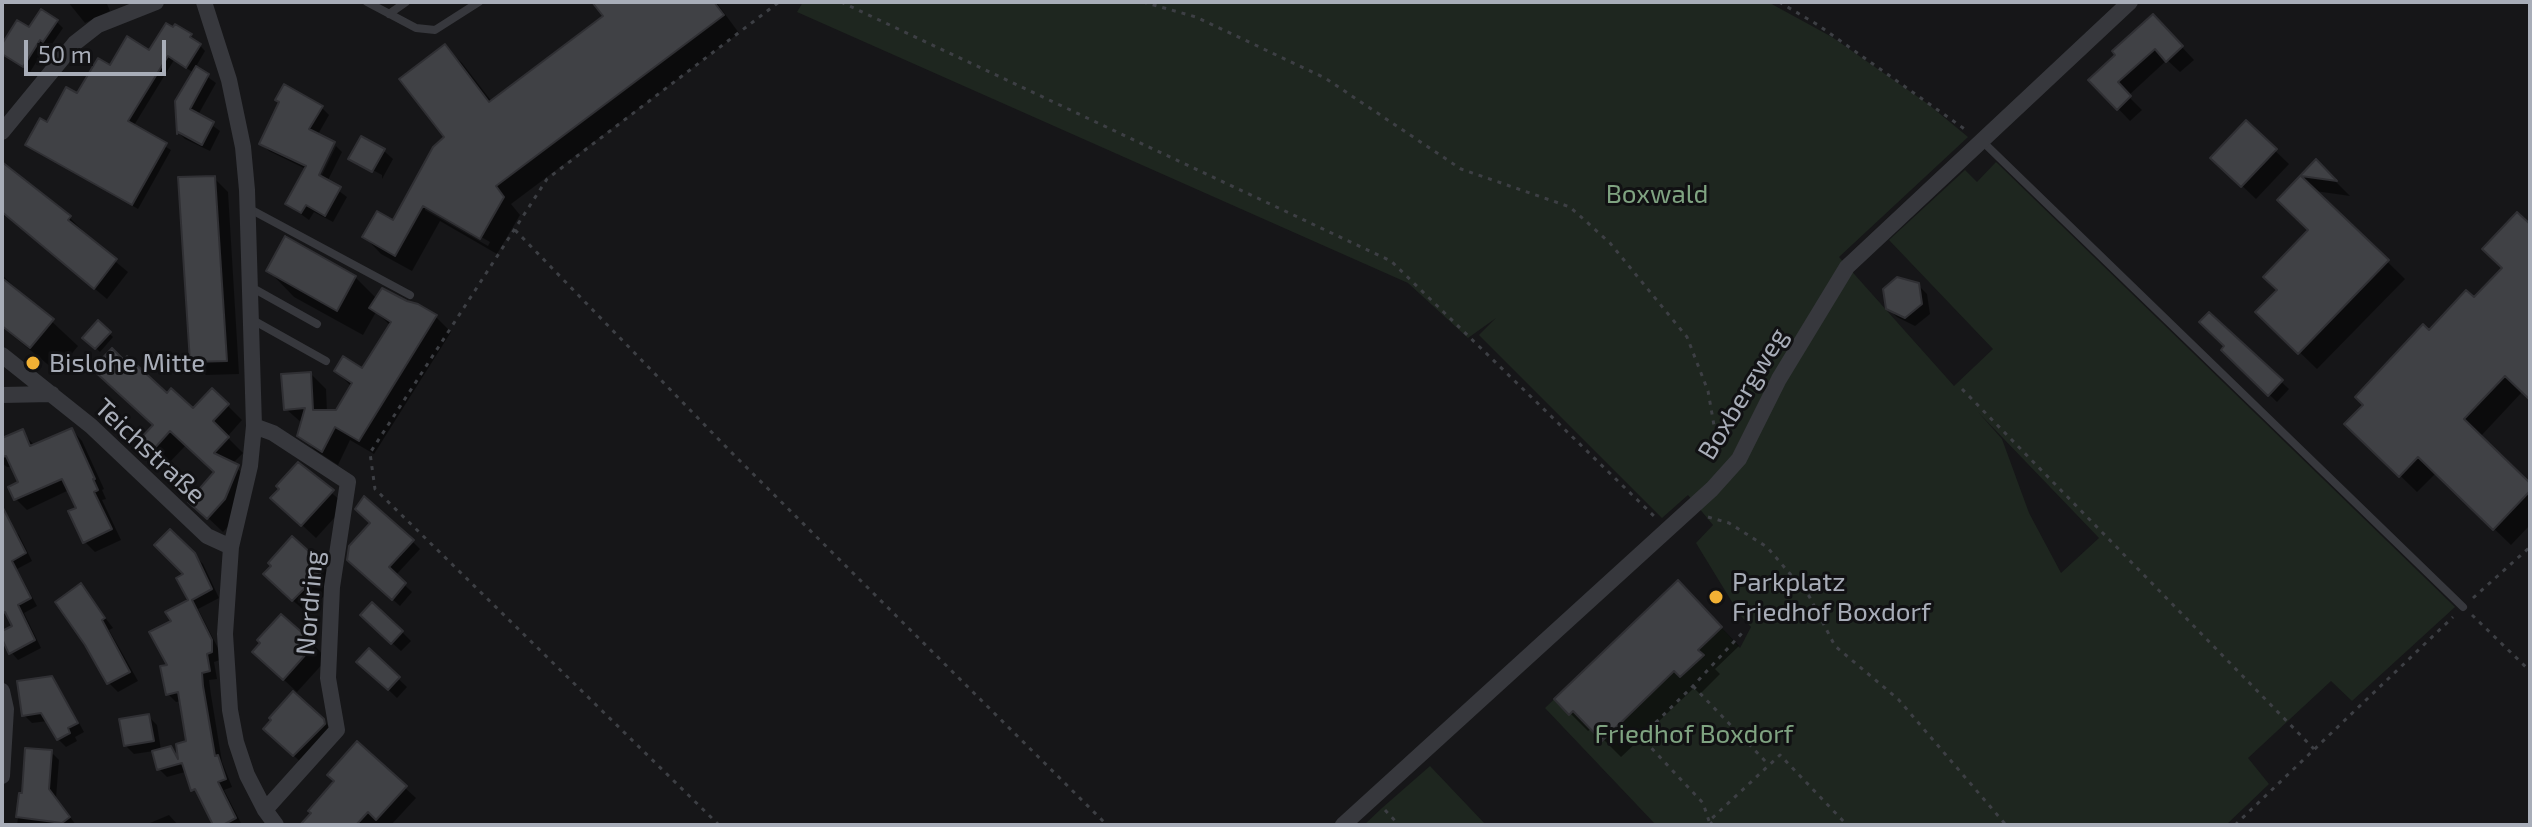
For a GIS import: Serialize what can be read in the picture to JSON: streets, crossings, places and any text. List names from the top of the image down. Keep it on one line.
{"streets":{"street":["Boxbergweg","Teichstraße","Nordring"]},"crossings":[["Teichstraße","Nordring"]],"parks":["Boxwald","Friedhof Boxdorf"],"places":["Bislohe Mitte","Parkplatz Friedhof Boxdorf"],"scale_bar":"50 m"}
